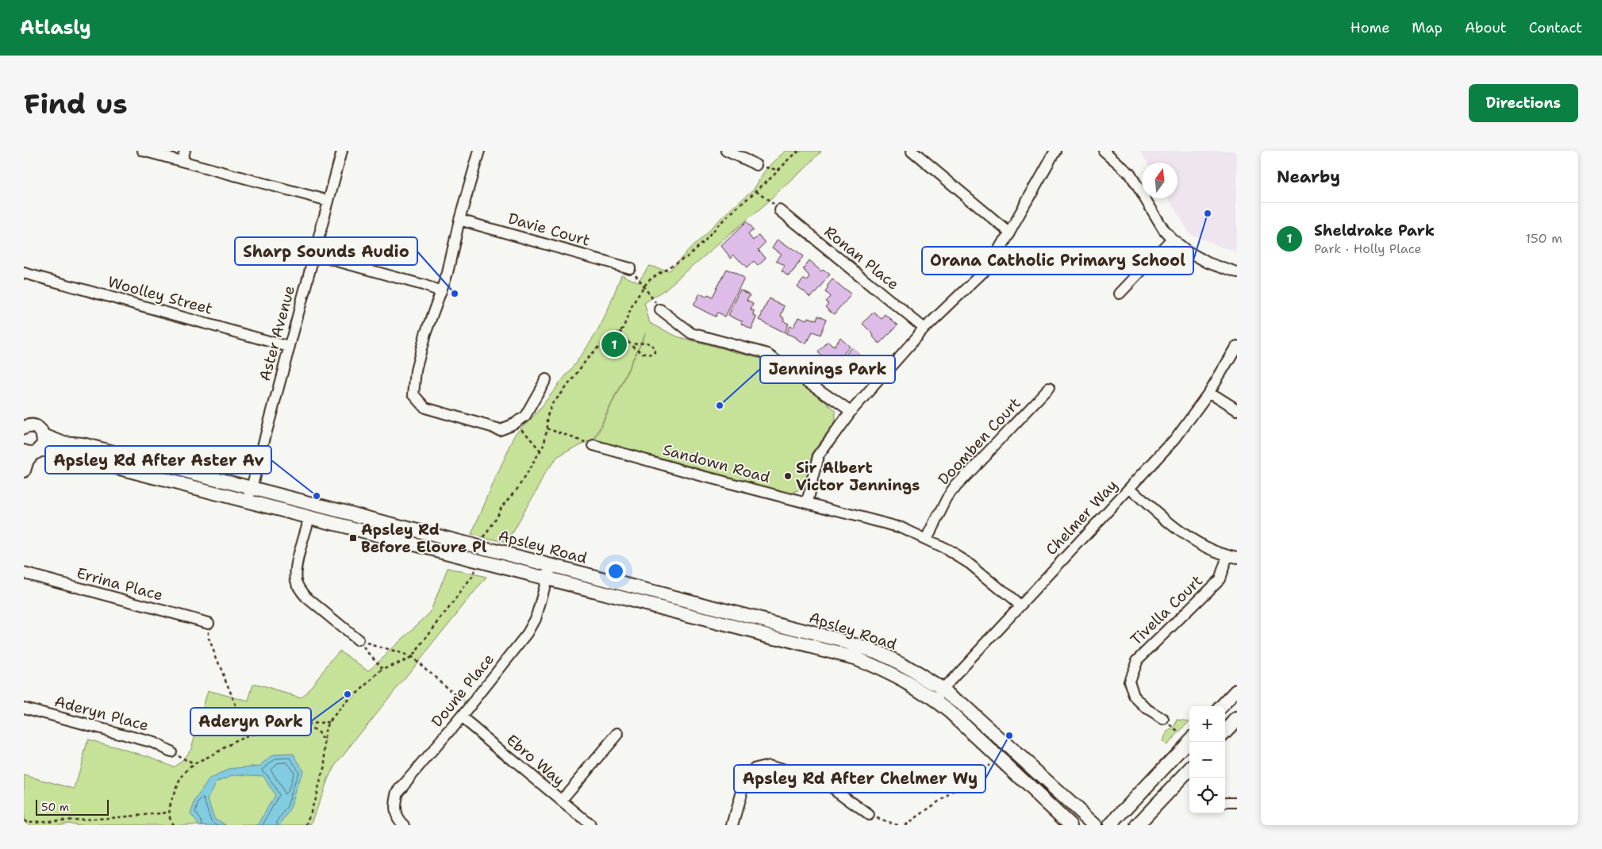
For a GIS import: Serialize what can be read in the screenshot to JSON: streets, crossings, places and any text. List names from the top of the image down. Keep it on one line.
{"streets":{"main road":["Apsley Road"],"street":["Davie Court","Ronan Place","Woolley Street","Aster Avenue","Doomben Court","Sandown Road","Chelmer Way","Errina Place","Tivella Court","Doune Place","Aderyn Place","Ebro Way"]},"crossings":[["Woolley Street","Aster Avenue"],["Aster Avenue","Apsley Road"],["Doomben Court","Sandown Road"],["Sandown Road","Chelmer Way"],["Chelmer Way","Apsley Road"],["Apsley Road","Doune Place"],["Doune Place","Ebro Way"]],"places":{"other":["Orana Catholic Primary School","Sharp Sounds Audio","Jennings Park","Sir Albert Victor Jennings","Apsley Rd After Aster Av","Aderyn Park","Apsley Rd After Chelmer Wy"],"transit":["Apsley Rd Before Eloure Pl"]},"scale_bar":"50 m","north":"top","page":{"header":"Atlasly","nav":["Home","Map","About","Contact"],"buttons":"Directions","title":"Find us","heading":"Nearby","list":[{"mark":"1","name":"Sheldrake Park","note":"Park · Holly Place","value":"150 m"}],"pins":"1","map_buttons":["+","−"],"scale":"50 m"}}
